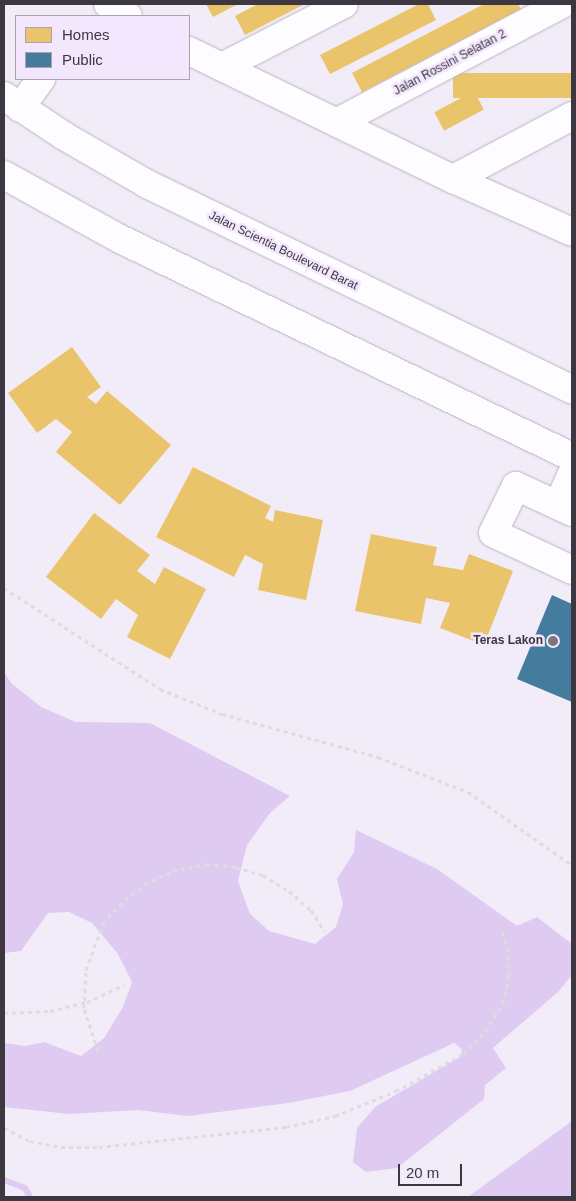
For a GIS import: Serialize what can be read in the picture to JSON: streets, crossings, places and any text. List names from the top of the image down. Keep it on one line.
{"streets":{"street":["Jalan Rossini Selatan 2","Jalan Scientia Boulevard Barat"]},"places":["Teras Lakon"],"legend":["Homes","Public"],"scale_bar":"20 m"}
